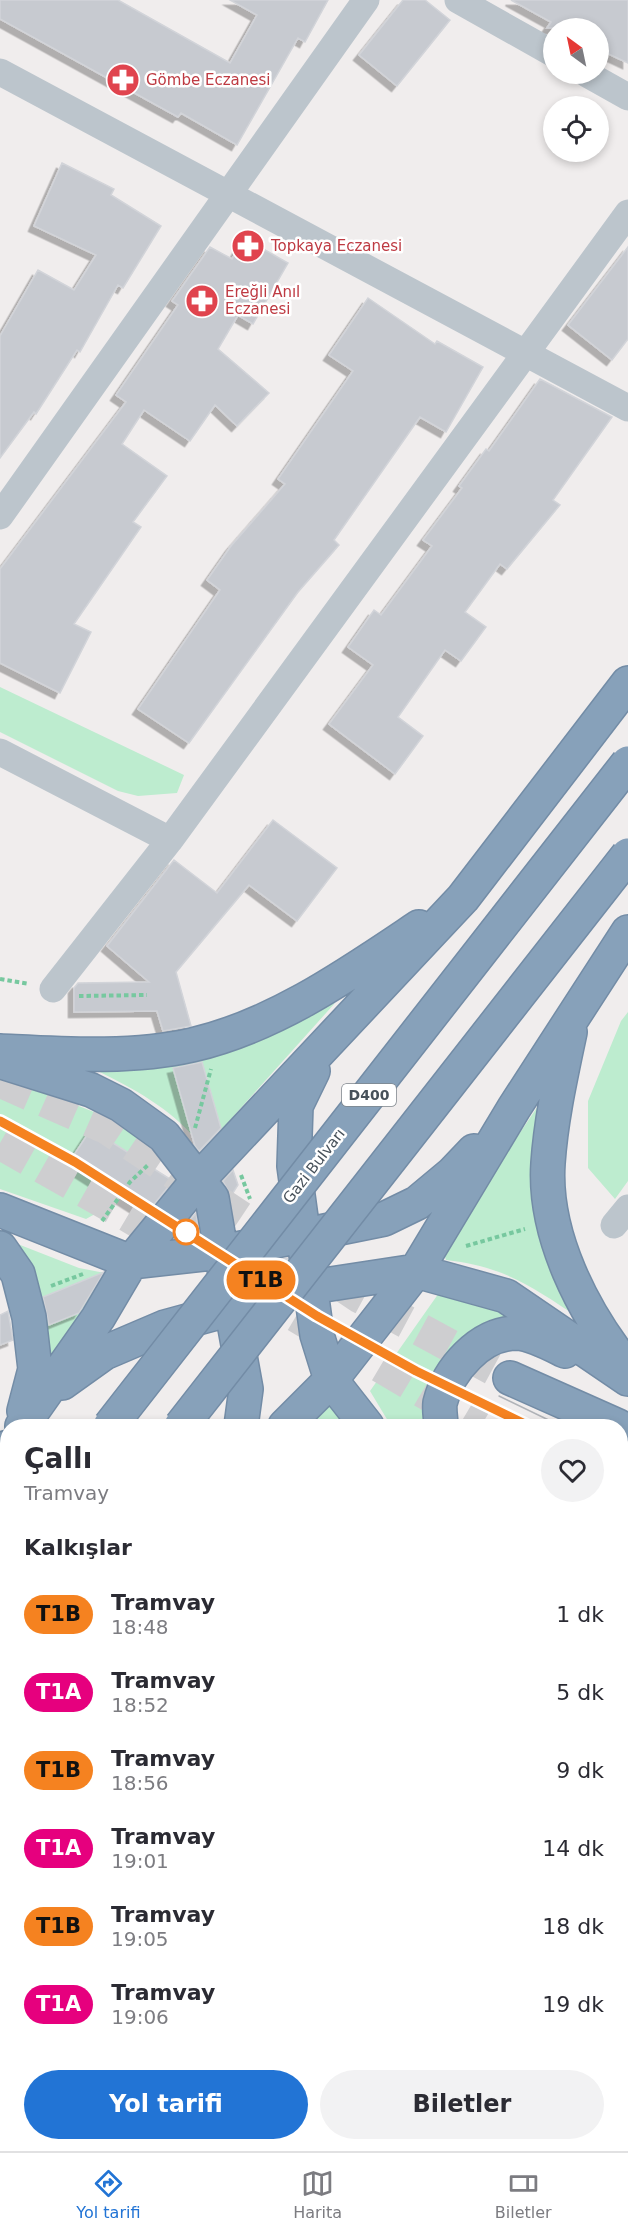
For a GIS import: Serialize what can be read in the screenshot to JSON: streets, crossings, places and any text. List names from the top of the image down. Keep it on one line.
{"streets":{"highway":["D400","Gazi Bulvarı"]},"places":{"pharmacy":["Gömbe Eczanesi","Topkaya Eczanesi","Ereğli Anıl Eczanesi"]},"lines":["tram line T1B"],"north":"top left","page":{"on_map":"T1B","heading":[["Çallı","Tramvay"],"Kalkışlar"],"list":[{"mark":"T1B","name":"Tramvay","note":"18:48","value":"1 dk"},{"mark":"T1A","name":"Tramvay","note":"18:52","value":"5 dk"},{"mark":"T1B","name":"Tramvay","note":"18:56","value":"9 dk"},{"mark":"T1A","name":"Tramvay","note":"19:01","value":"14 dk"},{"mark":"T1B","name":"Tramvay","note":"19:05","value":"18 dk"},{"mark":"T1A","name":"Tramvay","note":"19:06","value":"19 dk"}],"buttons":["Yol tarifi","Biletler"],"tabs":["Yol tarifi","Harita","Biletler"]}}
